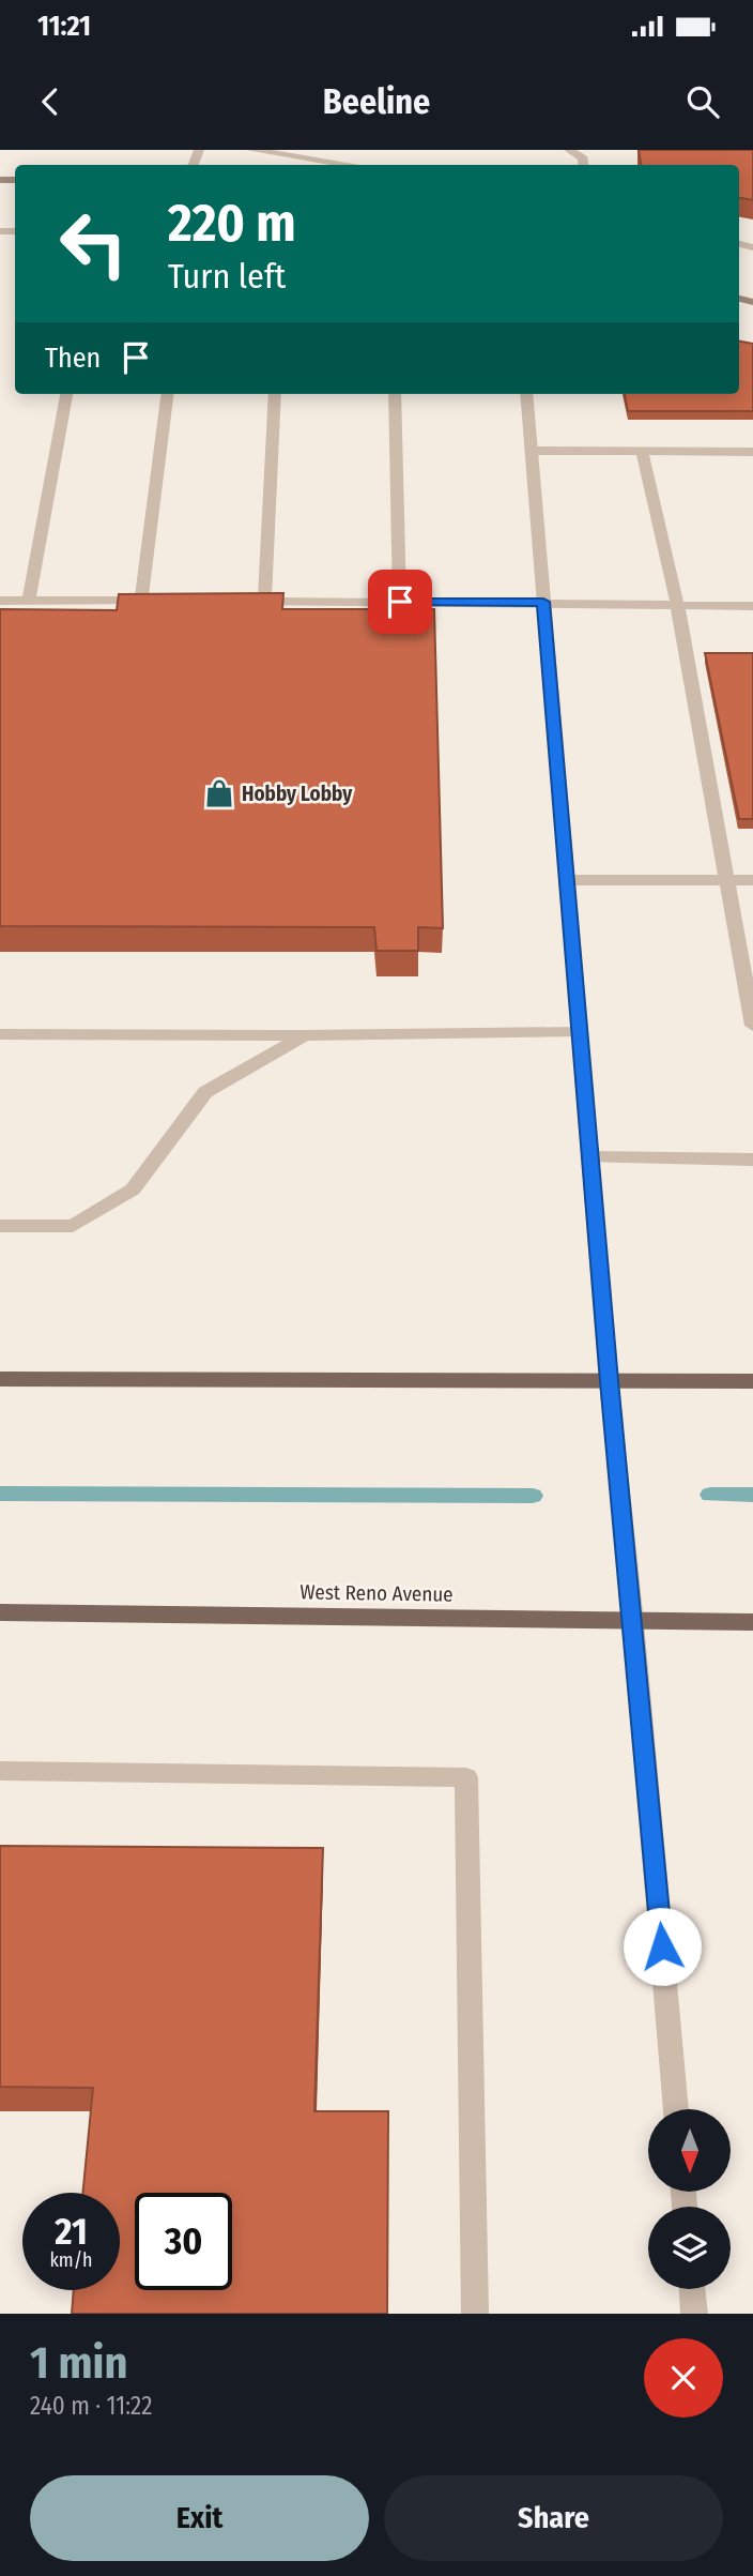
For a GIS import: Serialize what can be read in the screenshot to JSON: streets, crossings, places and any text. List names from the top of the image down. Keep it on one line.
{"streets":{"main road":["West Reno Avenue"]},"places":{"shop":["Hobby Lobby"]},"north":"bottom","page":{"status":"11:21","header":"Beeline","turn":["220 m","Turn left"],"then":"Then","speed":"21 km/h","limit":"30","heading":["1 min","240 m · 11:22"],"buttons":["Exit","Share"]}}
